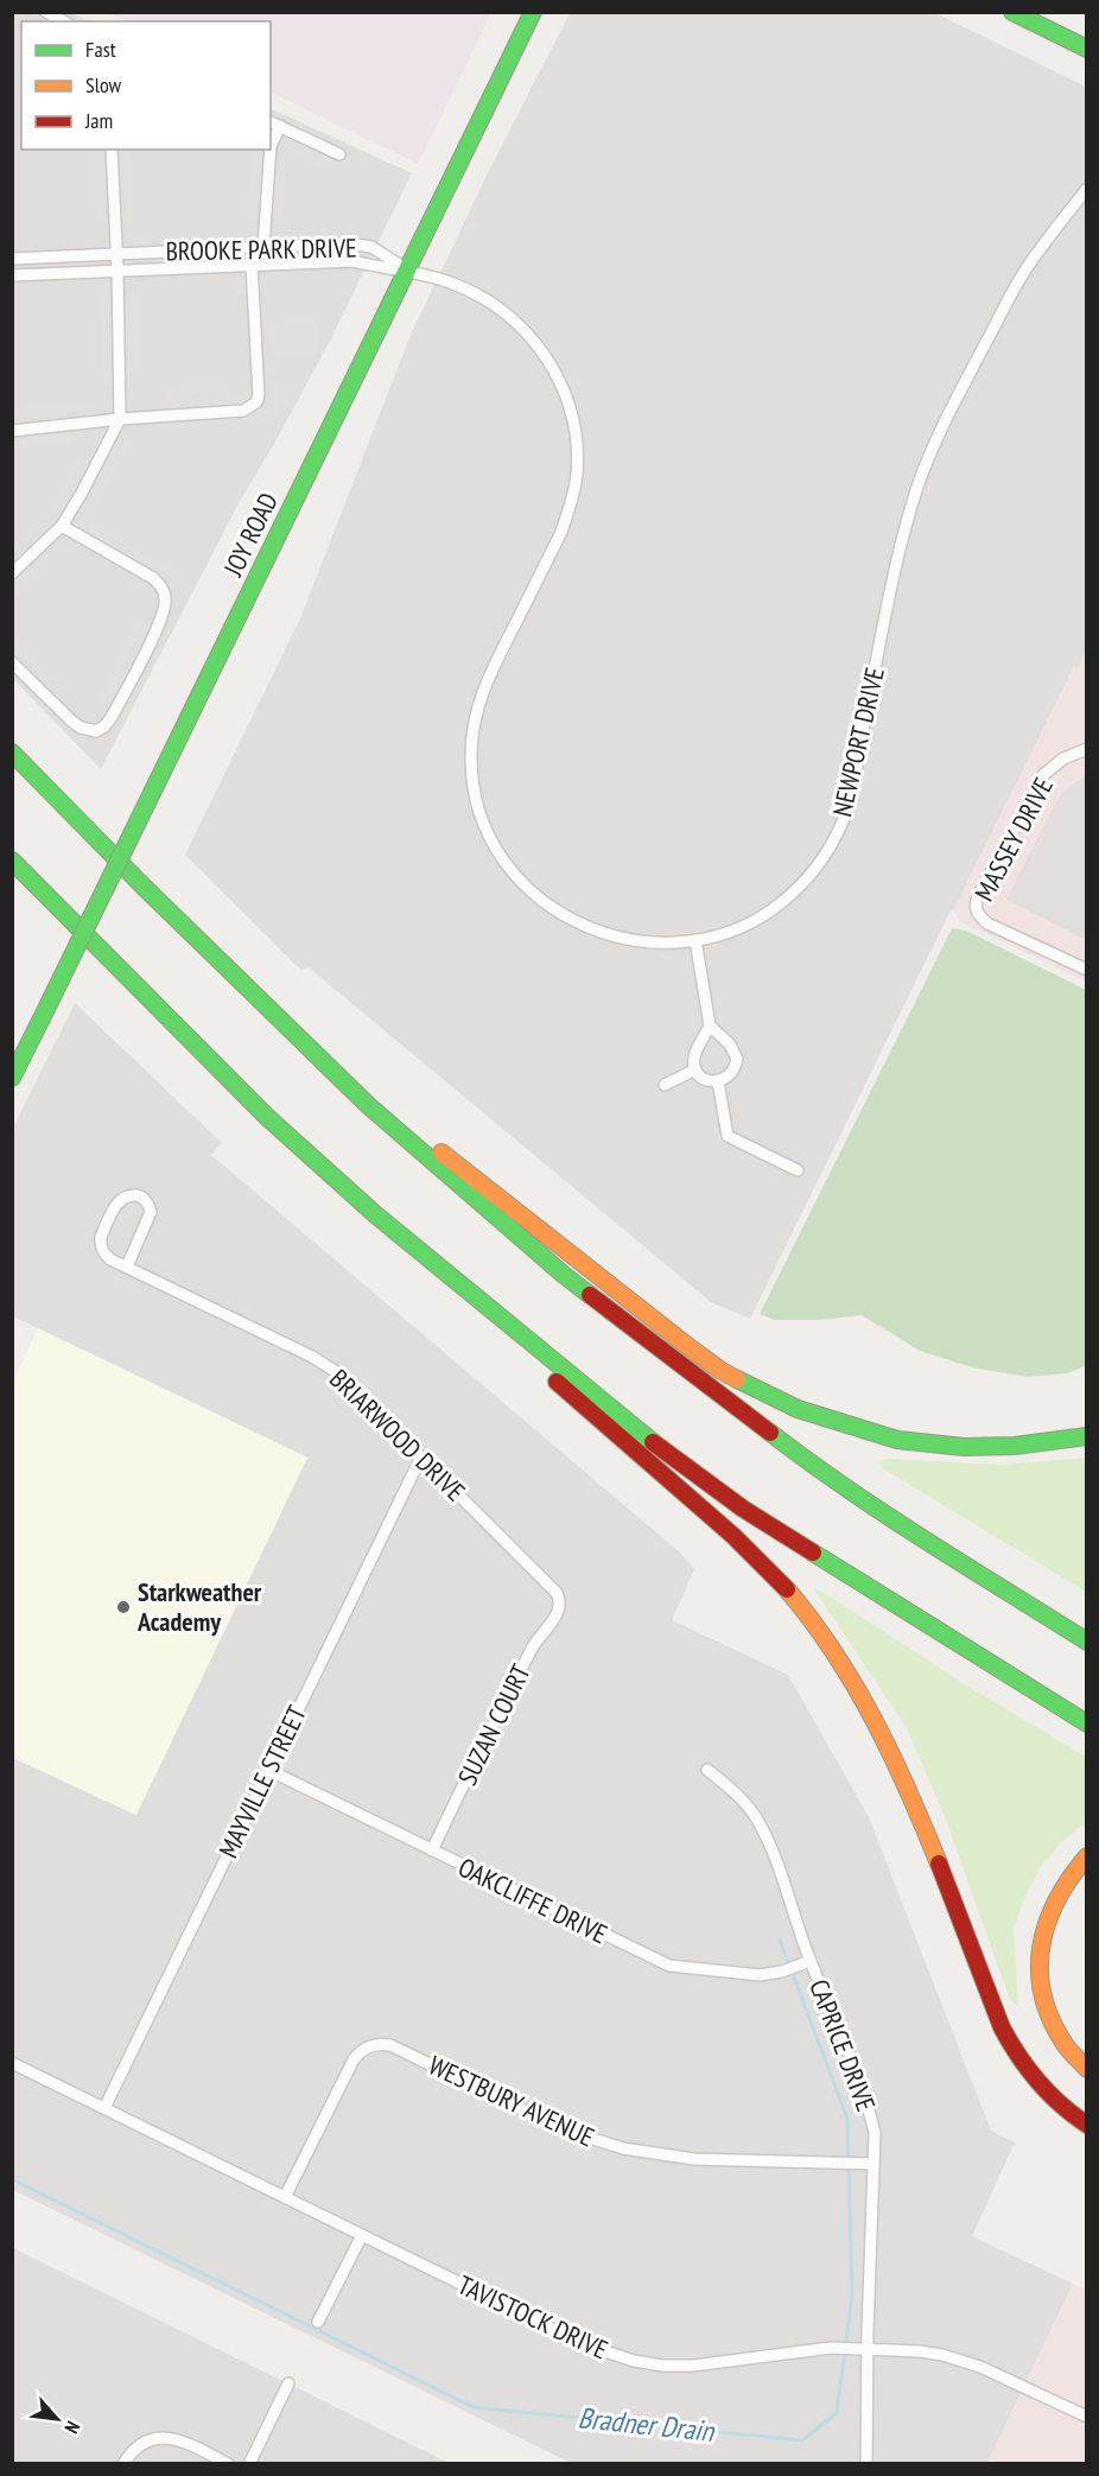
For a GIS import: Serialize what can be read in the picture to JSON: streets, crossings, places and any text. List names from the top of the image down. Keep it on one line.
{"streets":{"main road":["JOY ROAD"],"street":["BROOKE PARK DRIVE","NEWPORT DRIVE","MASSEY DRIVE","BRIARWOOD DRIVE","SUZAN COURT","MAYVILLE STREET","OAKCLIFFE DRIVE","CAPRICE DRIVE","WESTBURY AVENUE","TAVISTOCK DRIVE"]},"crossings":[["BROOKE PARK DRIVE","JOY ROAD"],["BROOKE PARK DRIVE","NEWPORT DRIVE"],["JOY ROAD","NEWPORT DRIVE"],["BRIARWOOD DRIVE","SUZAN COURT"],["BRIARWOOD DRIVE","MAYVILLE STREET"],["SUZAN COURT","OAKCLIFFE DRIVE"],["MAYVILLE STREET","OAKCLIFFE DRIVE"],["MAYVILLE STREET","TAVISTOCK DRIVE"],["OAKCLIFFE DRIVE","CAPRICE DRIVE"],["CAPRICE DRIVE","WESTBURY AVENUE"],["CAPRICE DRIVE","TAVISTOCK DRIVE"],["WESTBURY AVENUE","TAVISTOCK DRIVE"]],"water":["Bradner Drain"],"places":["Starkweather Academy"],"legend":["Fast","Slow","Jam"],"north":"bottom right"}
